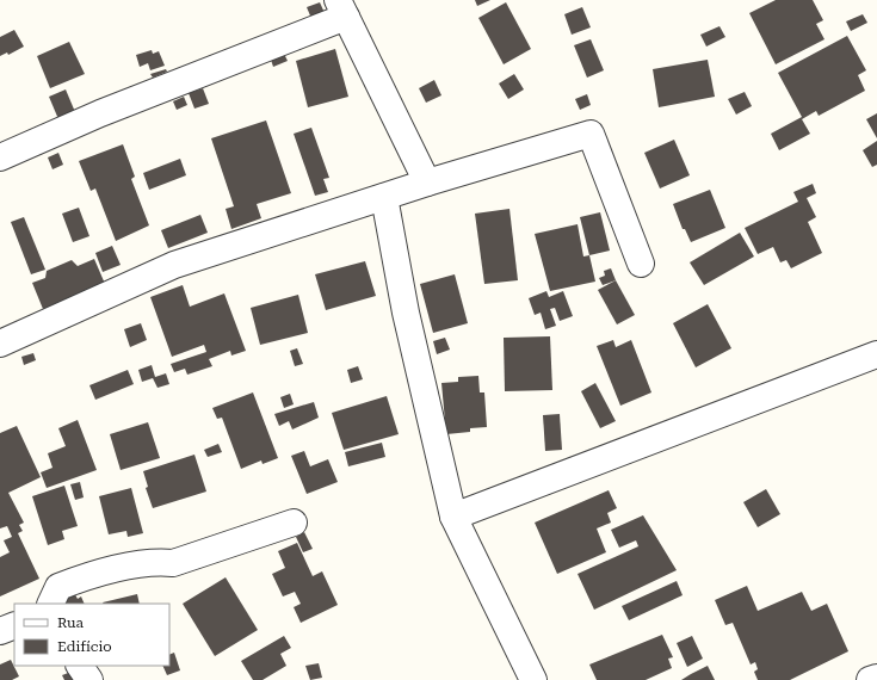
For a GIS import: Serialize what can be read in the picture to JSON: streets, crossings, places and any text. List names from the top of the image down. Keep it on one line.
{"legend":["Rua","Edifício"]}
